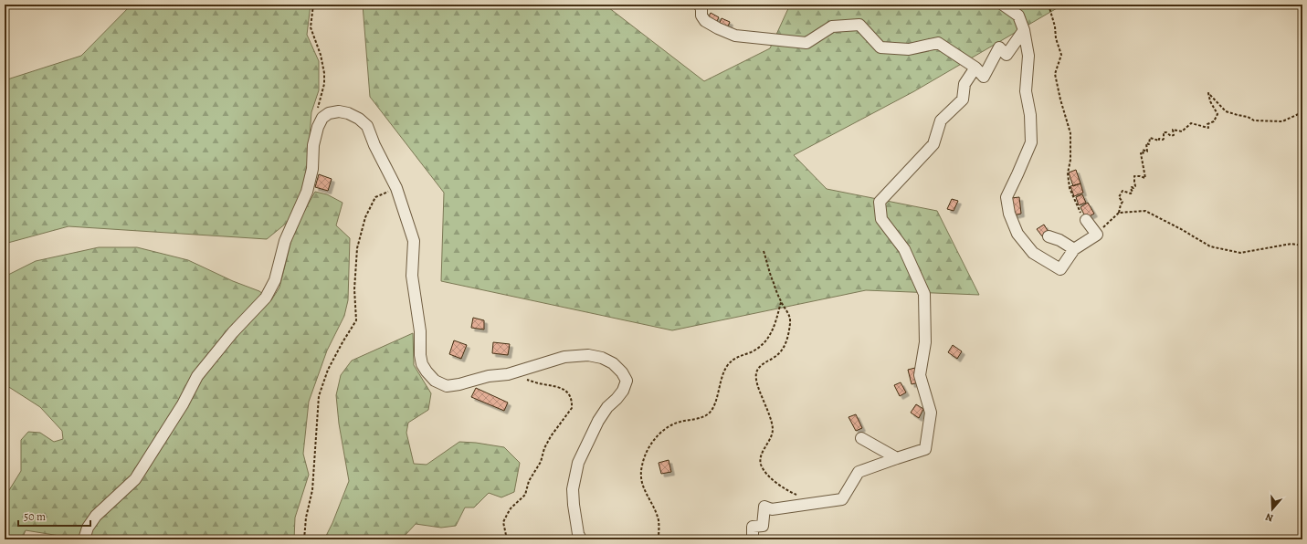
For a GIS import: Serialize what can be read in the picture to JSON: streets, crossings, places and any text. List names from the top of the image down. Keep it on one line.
{"scale_bar":"50 m","north":"bottom"}
